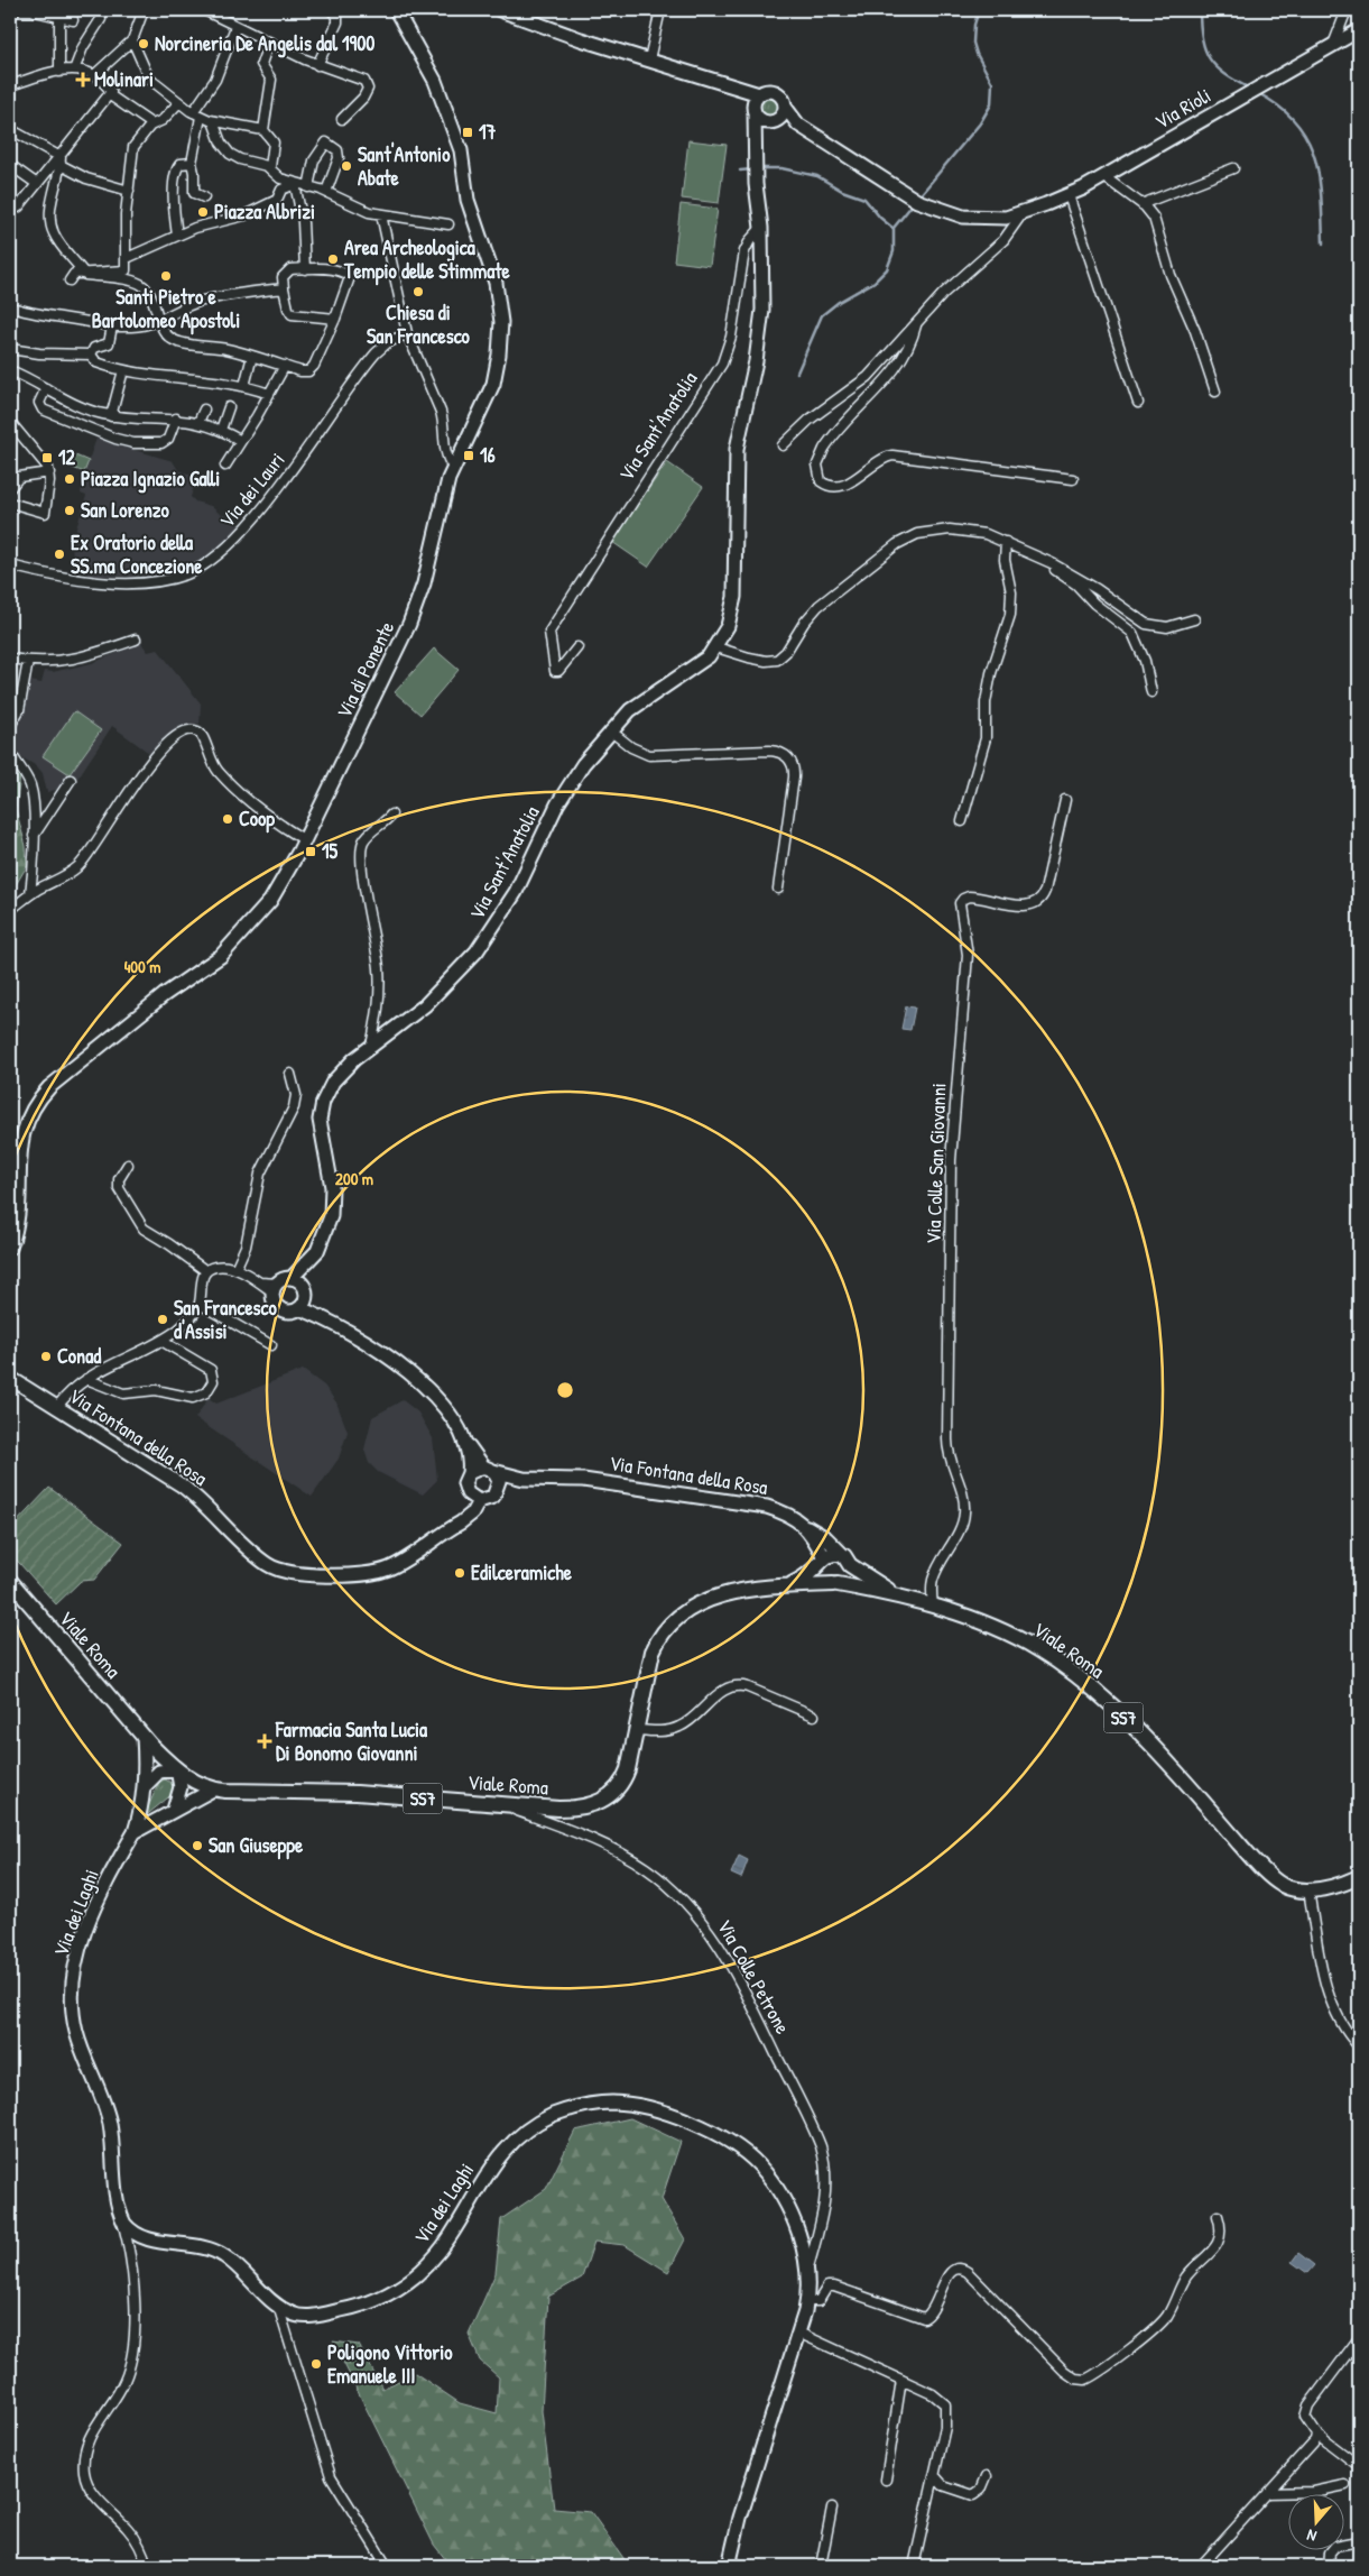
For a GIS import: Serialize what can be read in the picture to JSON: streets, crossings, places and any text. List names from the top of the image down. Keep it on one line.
{"streets":{"main road":["Via Rioli","Via Sant'Anatolia","Via di Ponente","Via Fontana della Rosa","Viale Roma","SS7","Via dei Laghi"],"street":["Via dei Lauri","Via Colle San Giovanni","Via Colle Petrone"]},"crossings":[["Via Colle San Giovanni","Viale Roma"],["Via Fontana della Rosa","Viale Roma"],["Viale Roma","Via dei Laghi"],["Viale Roma","Via Colle Petrone"],["Via dei Laghi","Via Colle Petrone"]],"places":{"other":["Norcineria De Angelis dal 1900","Sant'Antonio Abate","Piazza Albrizi","Area Archeologica Tempio delle Stimmate","Santi Pietro e Bartolomeo Apostoli","Chiesa di San Francesco","Piazza Ignazio Galli","San Lorenzo","Ex Oratorio della SS.ma Concezione","Coop","San Francesco d'Assisi","Conad","Edilceramiche","San Giuseppe","Poligono Vittorio Emanuele III"],"health":["Molinari","Farmacia Santa Lucia Di Bonomo Giovanni"],"transit":["17","16","12","15"]},"north":"bottom","rings":["400 m","200 m"]}
